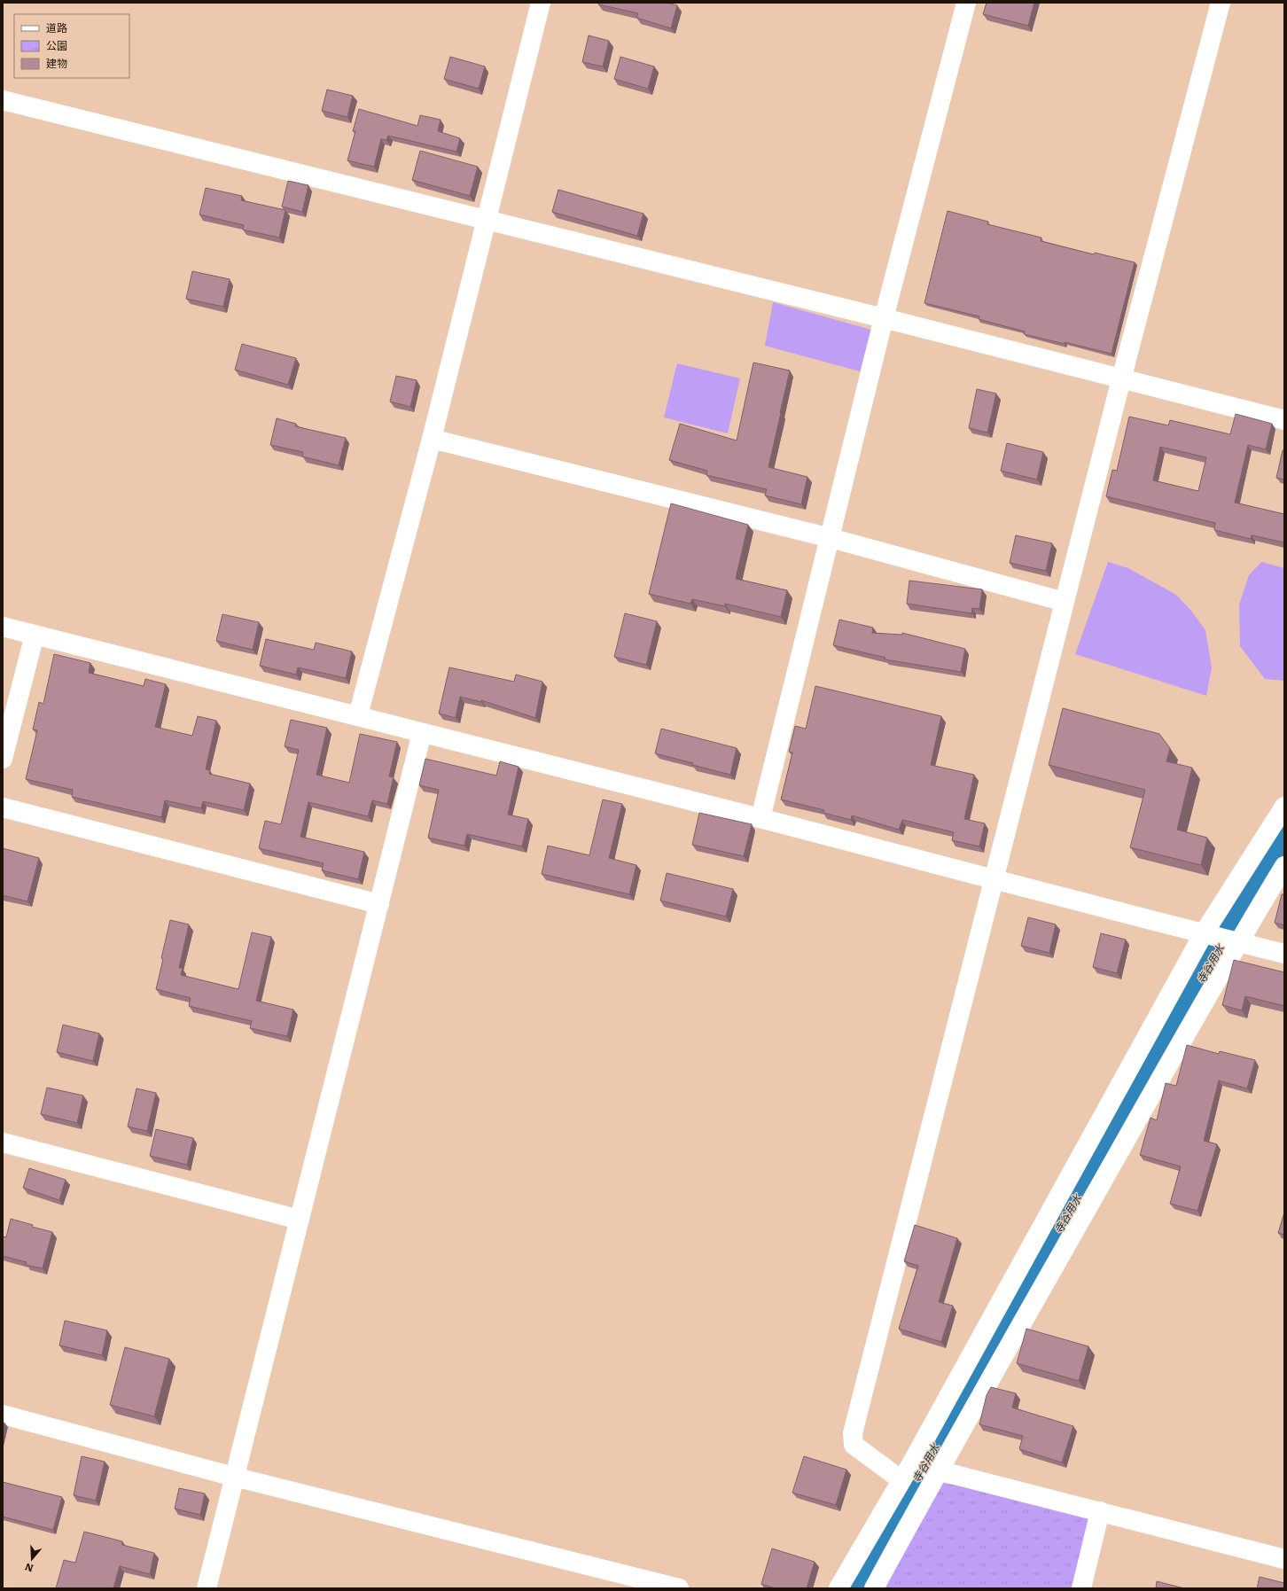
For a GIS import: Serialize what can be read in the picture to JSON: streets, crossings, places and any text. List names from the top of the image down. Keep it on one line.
{"water":["寺谷用水"],"legend":["道路","公園","建物"],"north":"bottom"}
